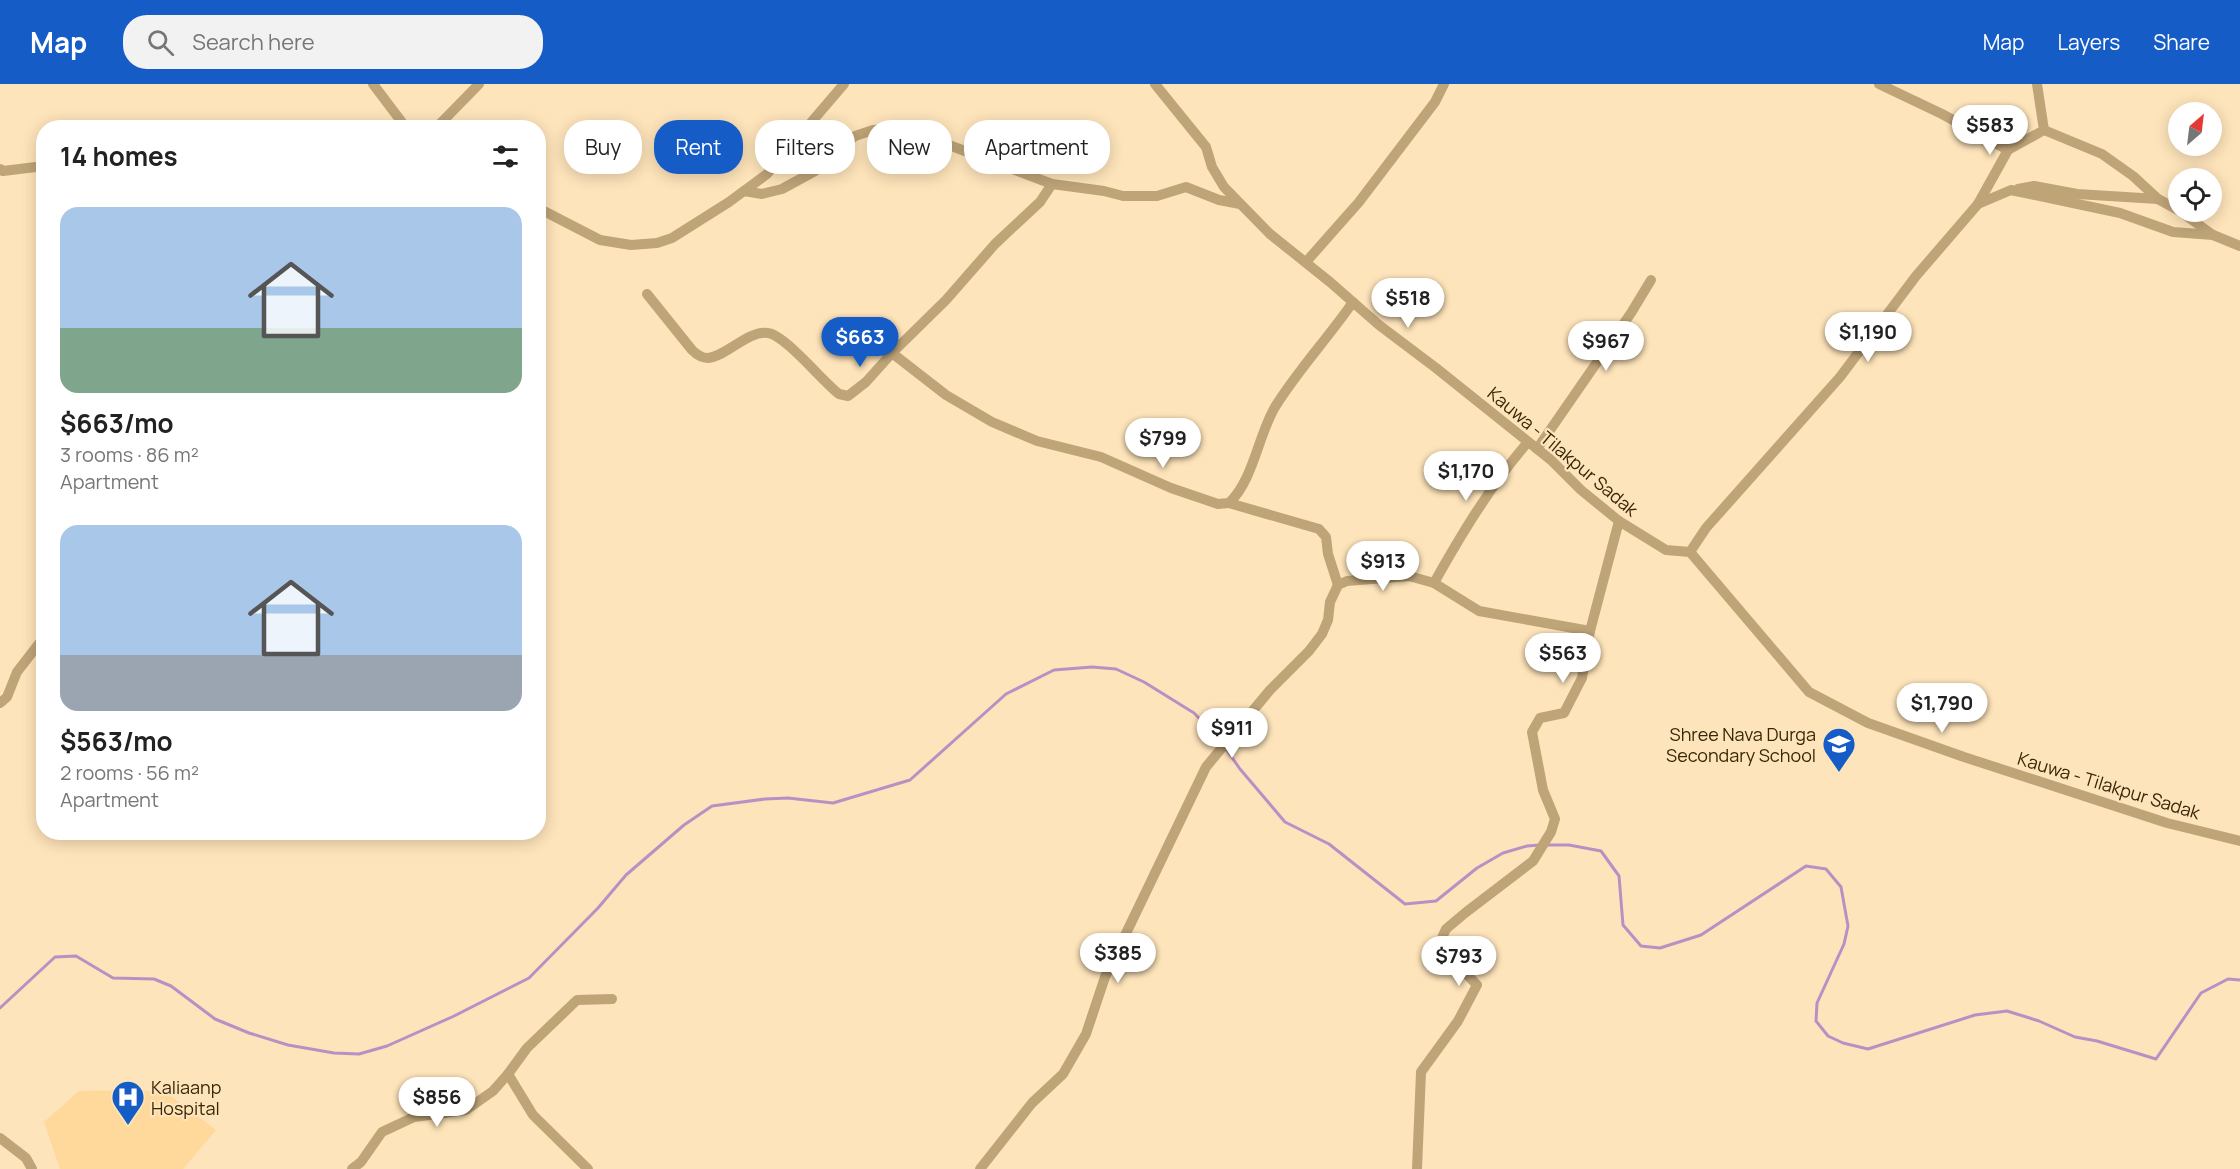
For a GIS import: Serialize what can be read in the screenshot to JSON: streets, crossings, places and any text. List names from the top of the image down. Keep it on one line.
{"streets":{"street":["Kauwa - Tilakpur Sadak"]},"places":{"school or university":["Shree Nava Durga Secondary School"],"hospital":["Kaliaanp Hospital"]},"north":"top right","page":{"header":"Map","search":"Search here","nav":["Map","Layers","Share"],"price":["$583","$518","$1,190","$663","$967","$799","$1,170","$913","$563","$1,790","$911","$385","$793","$856"],"chip":["Buy","Rent","Filters","New","Apartment"],"heading":"14 homes","list":[{"name":"$663/mo","note":"3 rooms · 86 m² · Apartment"},{"name":"$563/mo","note":"2 rooms · 56 m² · Apartment"}]}}
